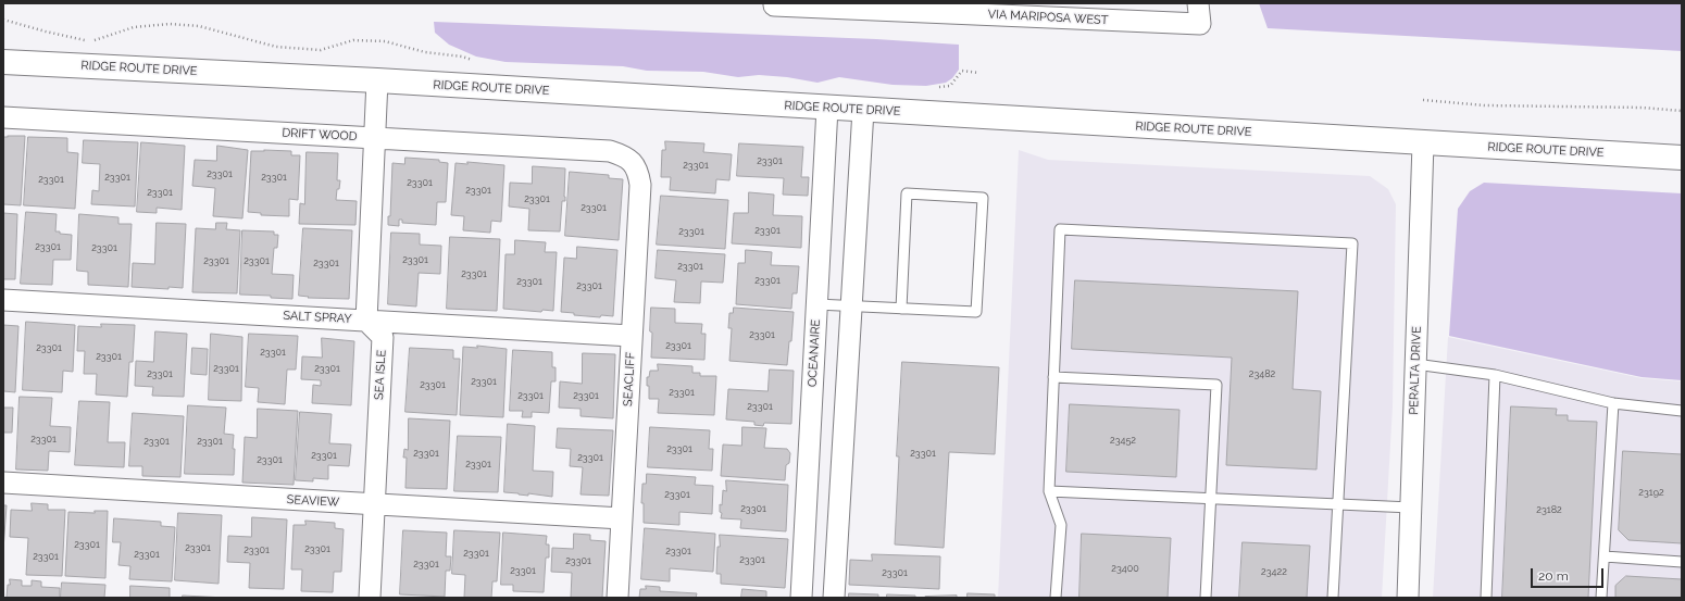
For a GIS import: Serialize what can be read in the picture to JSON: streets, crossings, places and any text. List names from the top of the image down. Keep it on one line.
{"streets":{"main road":["RIDGE ROUTE DRIVE"],"street":["VIA MARIPOSA WEST","DRIFT WOOD","SALT SPRAY","OCEANAIRE","PERALTA DRIVE","SEA ISLE","SEACLIFF","SEAVIEW"]},"crossings":[["RIDGE ROUTE DRIVE","OCEANAIRE"],["RIDGE ROUTE DRIVE","PERALTA DRIVE"],["DRIFT WOOD","SEACLIFF"],["SALT SPRAY","SEA ISLE"],["SALT SPRAY","SEACLIFF"],["SEA ISLE","SEAVIEW"],["SEACLIFF","SEAVIEW"]],"house_numbers":["23301","23301","23301","23301","23301","23301","23301","23301","23301","23301","23301","23301","23301","23301","23301","23301","23301","23301","23301","23301","23301","23301","23301","23301","23301","23301","23301","23301","23301","23301","23301","23301","23482","23301","23301","23301","23301","23301","23301","23301","23452","23301","23301","23301","23301","23301","23301","23301","23301","23301","23192","23301","23301","23182","23301","23301","23301","23301","23301","23301","23301","23301","23301","23301","23301","23400","23301","23422","23301"],"scale_bar":"20 m"}
